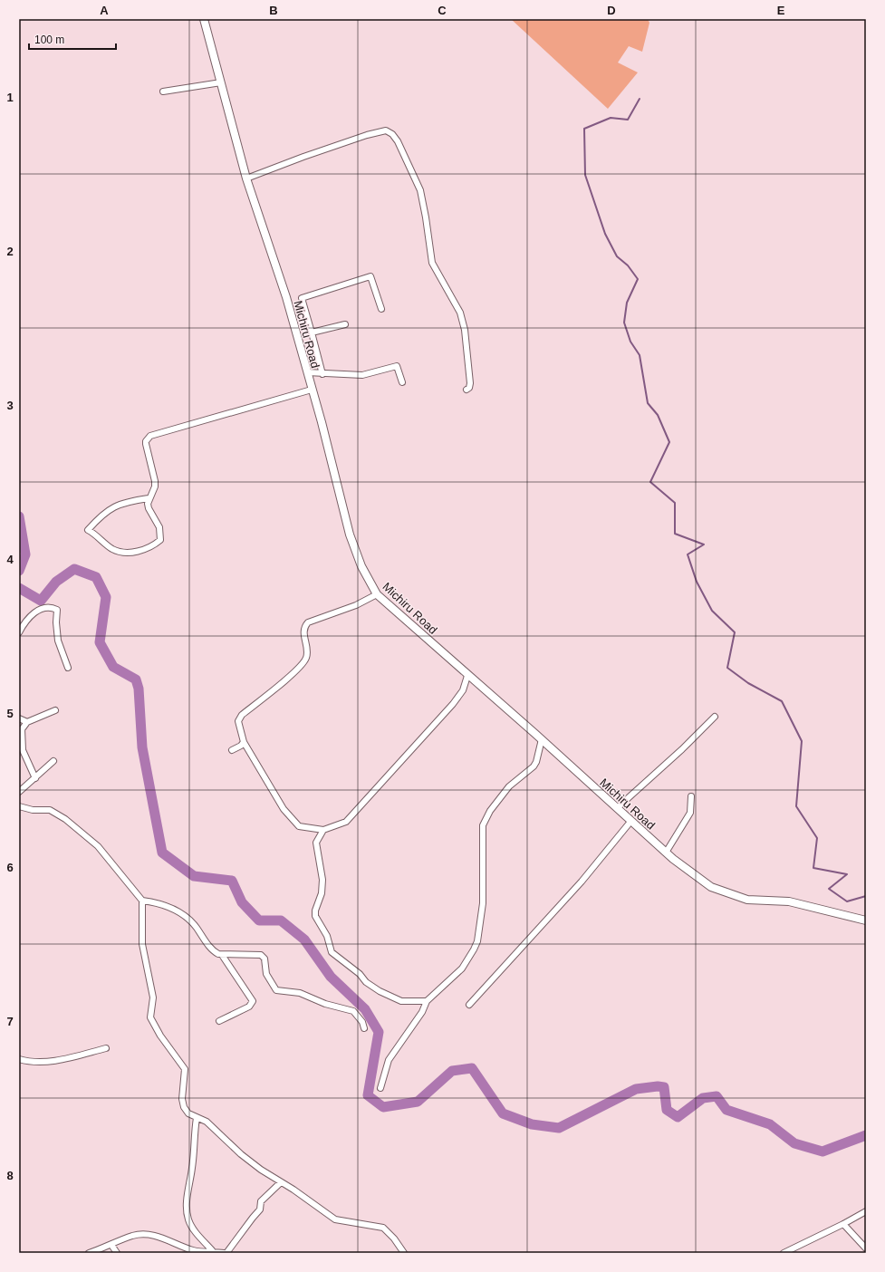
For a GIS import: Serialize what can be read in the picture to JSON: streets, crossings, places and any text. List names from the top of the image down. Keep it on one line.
{"streets":{"street":["Michiru Road"]},"scale_bar":"100 m","grid":{"columns":["A","B","C","D","E"],"rows":["1","2","3","4","5","6","7","8"]}}
